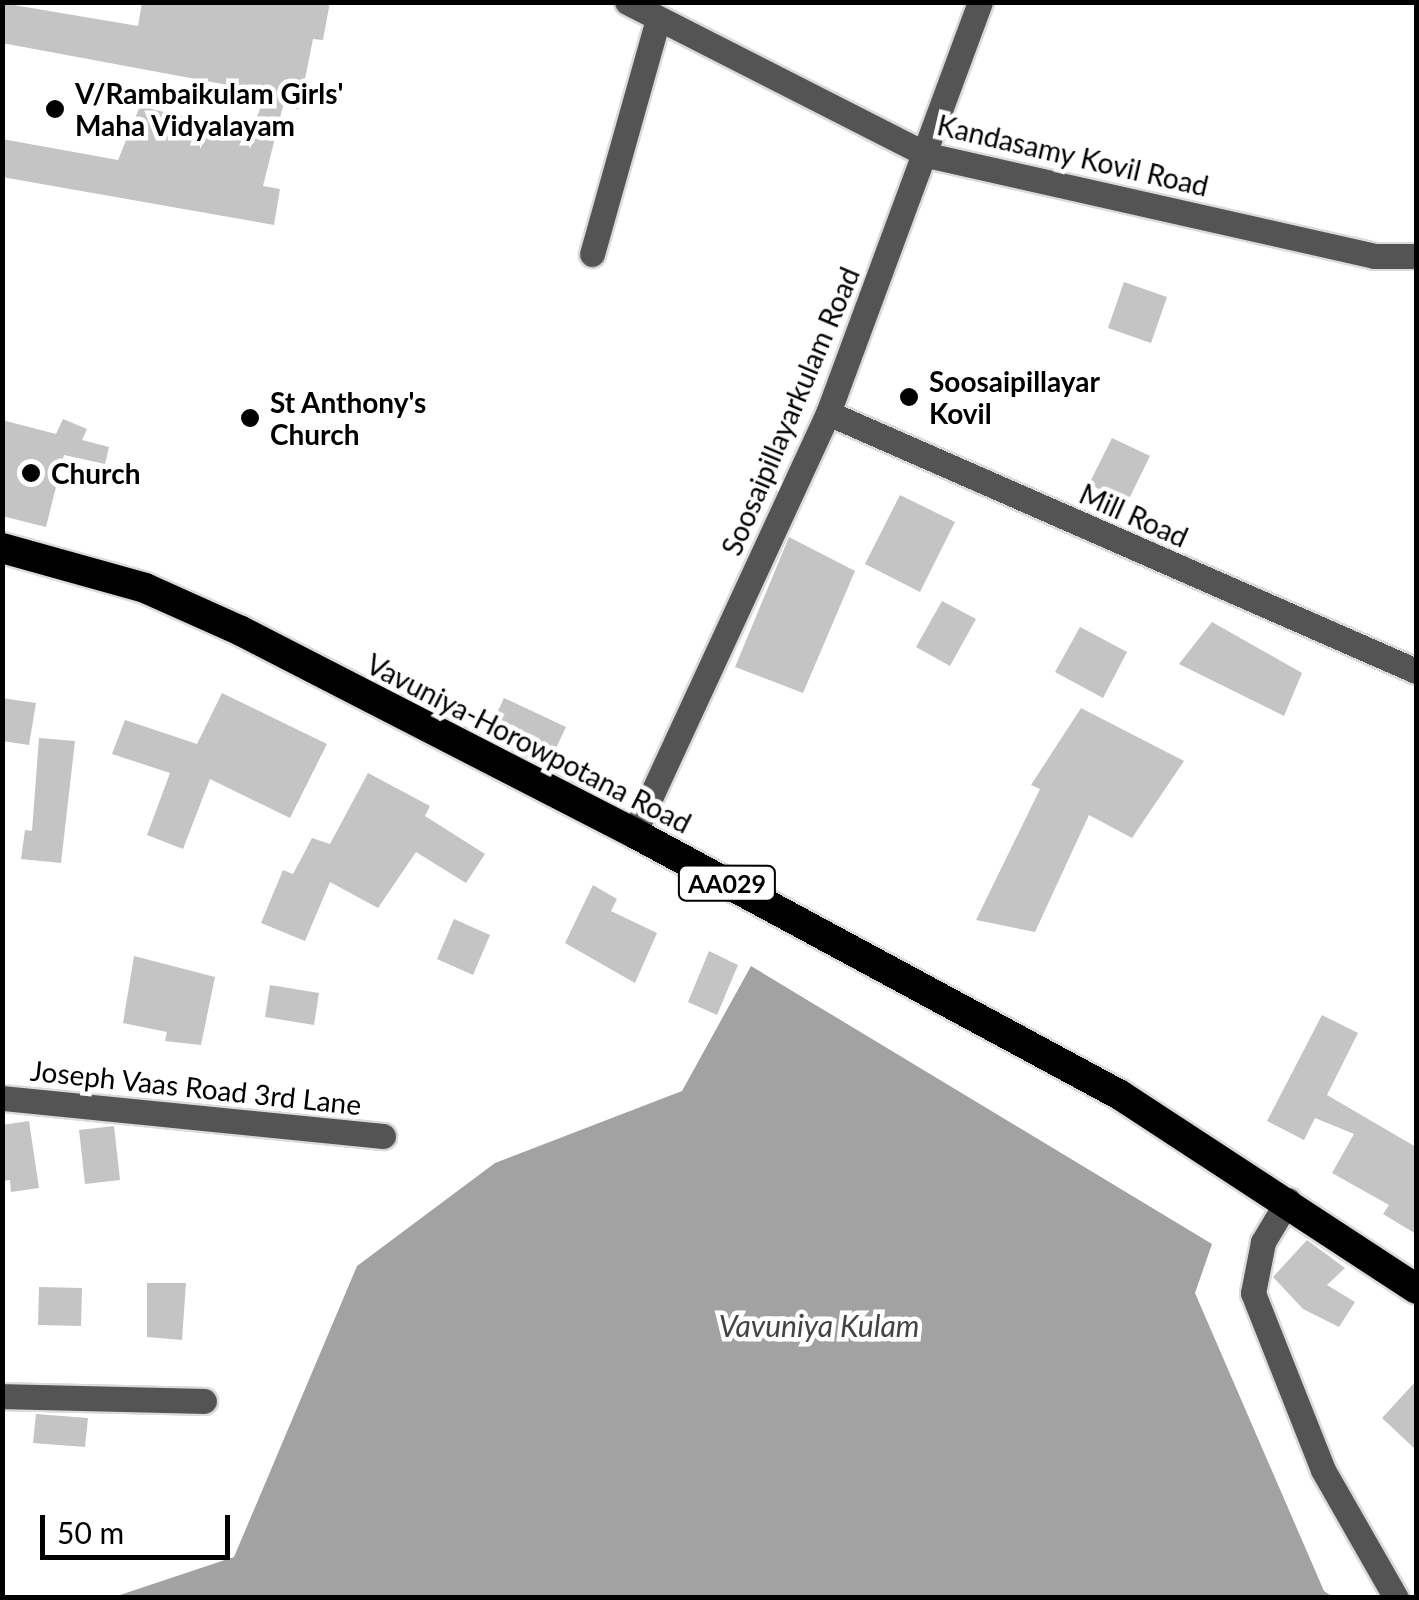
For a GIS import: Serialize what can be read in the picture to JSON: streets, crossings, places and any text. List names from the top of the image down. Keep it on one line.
{"streets":{"highway":["Vavuniya-Horowpotana Road","AA029"],"street":["Kandasamy Kovil Road","Soosaipillayarkulam Road","Mill Road","Joseph Vaas Road 3rd Lane"]},"crossings":[["Kandasamy Kovil Road","Soosaipillayarkulam Road"],["Soosaipillayarkulam Road","Mill Road"],["Soosaipillayarkulam Road","Vavuniya-Horowpotana Road"]],"water":["Vavuniya Kulam"],"places":["V/Rambaikulam Girls' Maha Vidyalayam","Soosaipillayar Kovil","St Anthony's Church","Church"],"scale_bar":"50 m"}
